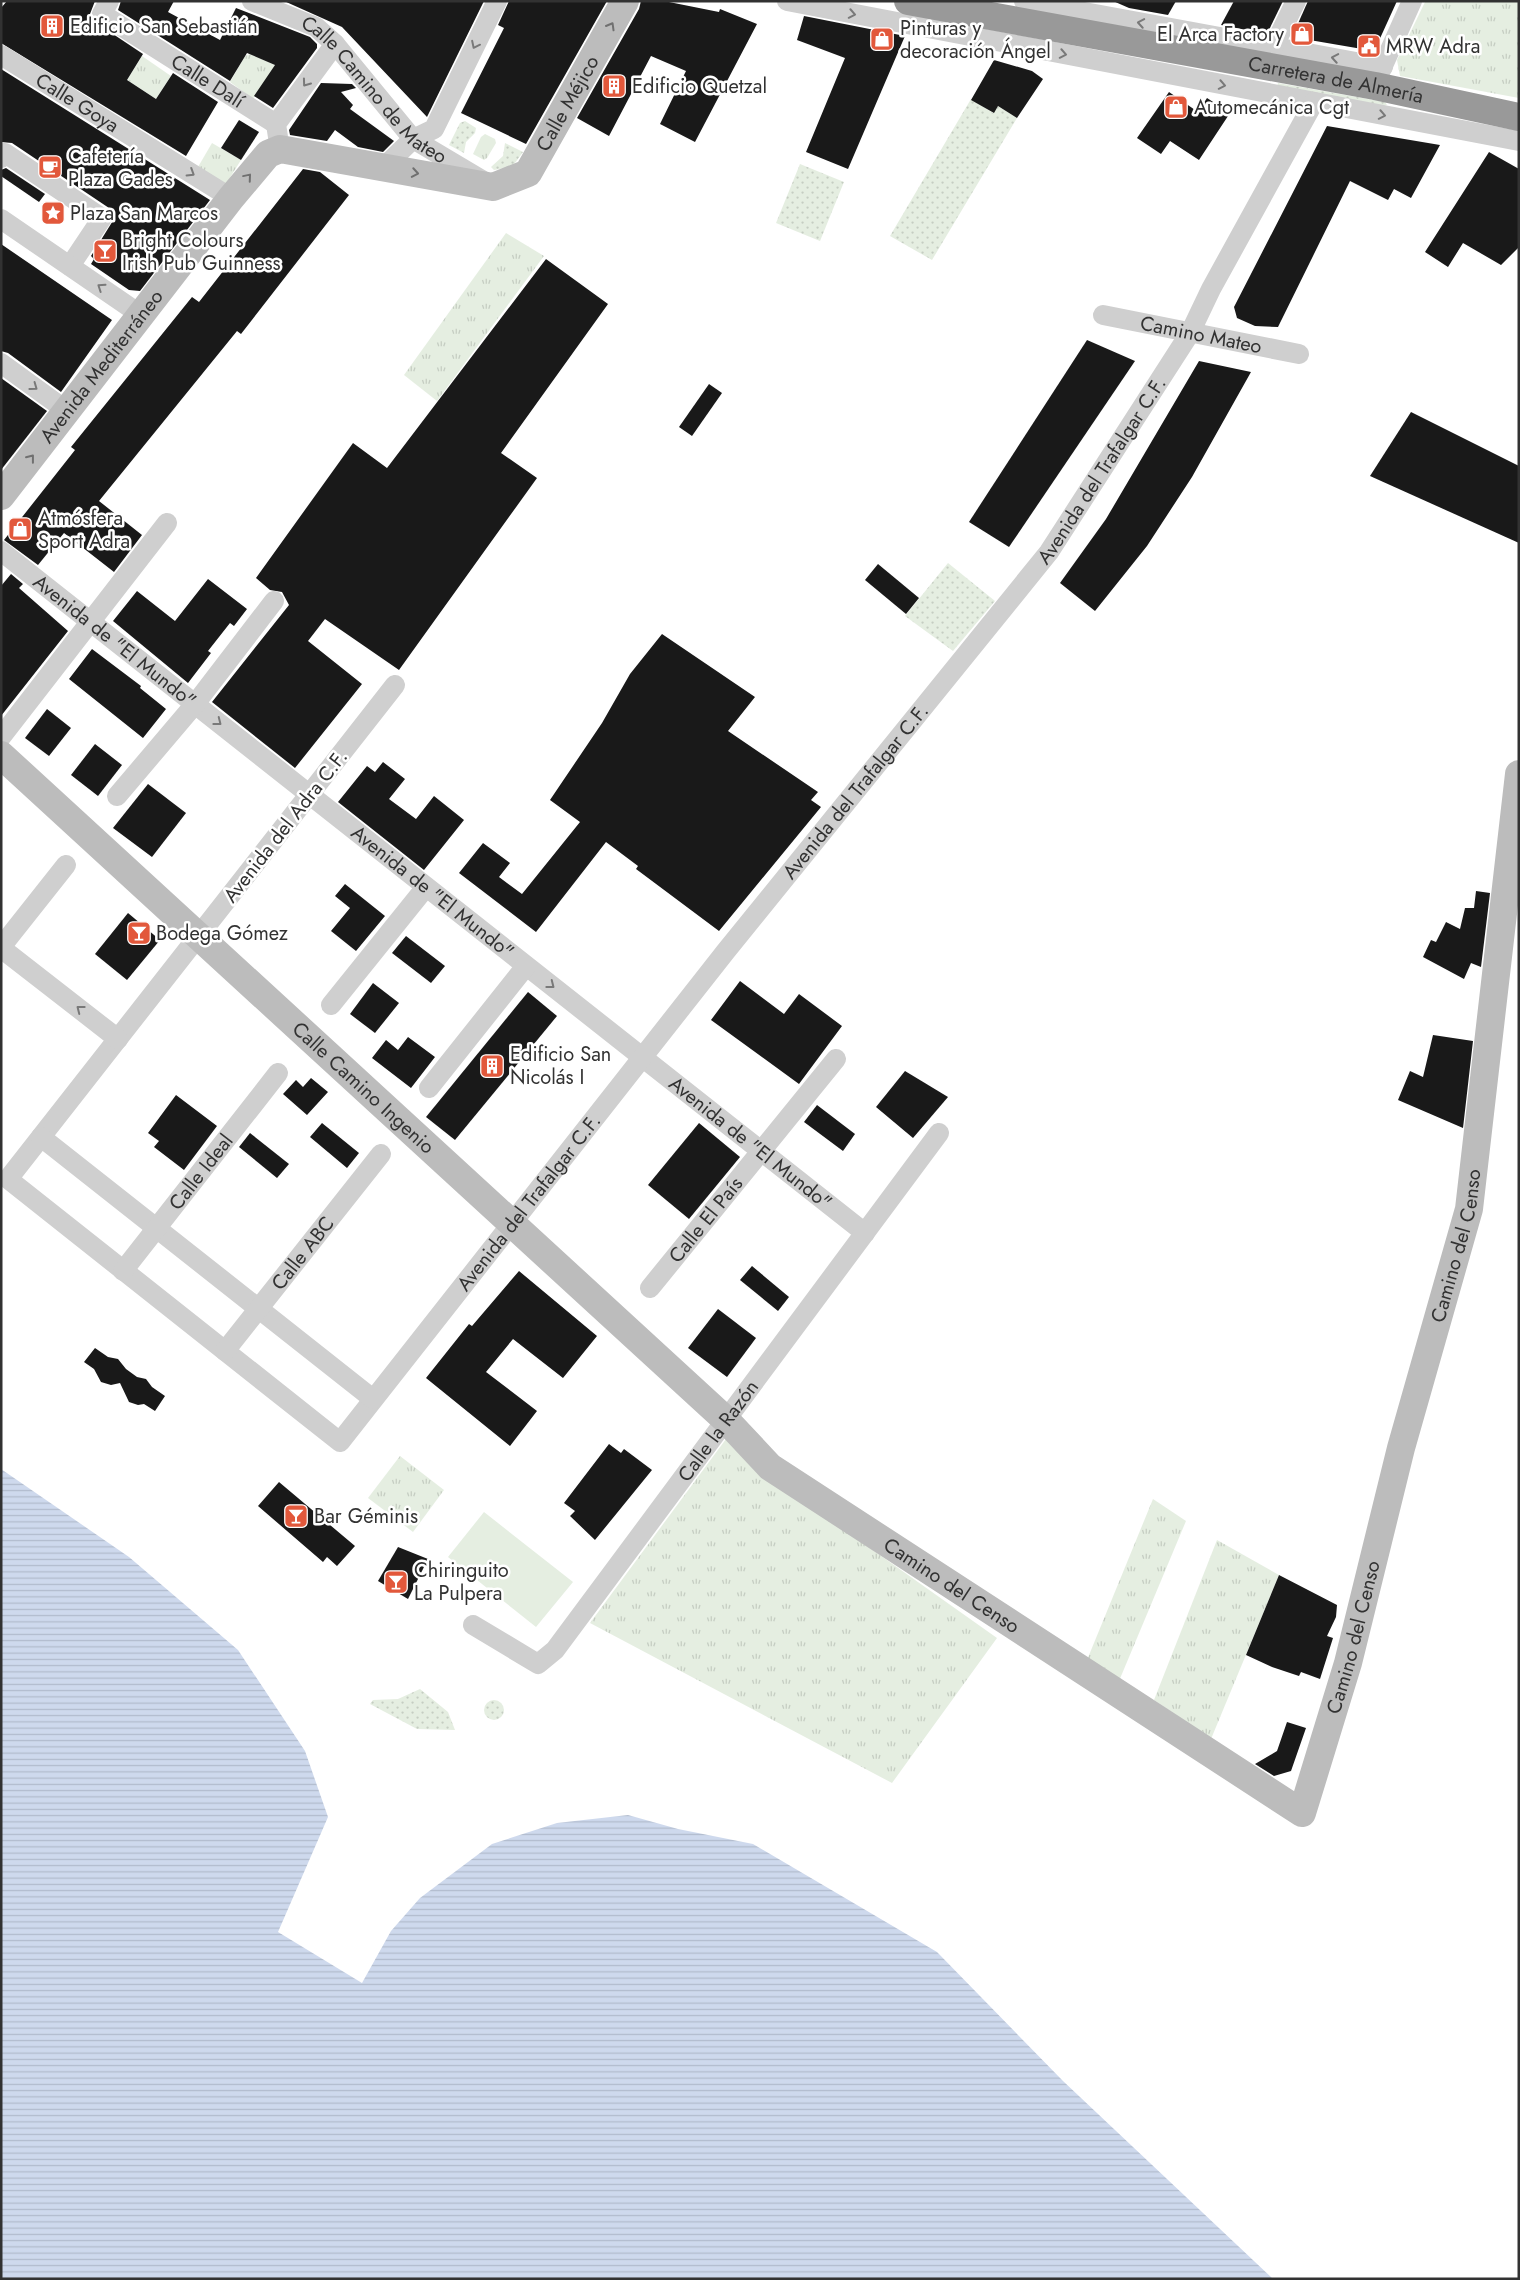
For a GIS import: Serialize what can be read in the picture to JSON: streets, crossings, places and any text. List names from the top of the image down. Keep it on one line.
{"streets":{"highway":["Carretera de Almería"],"street":["Calle Dalí","Calle Camino de Mateo","Calle Goya","Calle Méjico","Camino Mateo","Avenida Mediterráneo","Avenida del Trafalgar C.F.","Avenida de \"El Mundo\"","Avenida del Adra C.F.","Calle Camino Ingenio","Calle Ideal","Calle El País","Camino del Censo","Calle ABC","Calle la Razón"]},"crossings":[["Calle Dalí","Avenida Mediterráneo"],["Calle Camino de Mateo","Calle Méjico"],["Calle Camino de Mateo","Avenida Mediterráneo"],["Calle Goya","Avenida Mediterráneo"],["Camino Mateo","Avenida del Trafalgar C.F."],["Avenida del Trafalgar C.F.","Avenida de \"El Mundo\""],["Avenida del Trafalgar C.F.","Calle Camino Ingenio"],["Avenida del Trafalgar C.F.","Calle ABC"],["Avenida de \"El Mundo\"","Avenida del Adra C.F."],["Avenida de \"El Mundo\"","Calle El País"],["Avenida de \"El Mundo\"","Calle la Razón"],["Avenida del Adra C.F.","Calle Camino Ingenio"],["Avenida del Adra C.F.","Calle Ideal"],["Calle Camino Ingenio","Camino del Censo"],["Calle Camino Ingenio","Calle la Razón"],["Camino del Censo","Calle la Razón"]],"places":{"building":["Edificio San Sebastián","Edificio Quetzal","Edificio San Nicolás I"],"shop":["El Arca Factory","Pinturas y decoración Ángel","Automecánica Cgt","Atmósfera Sport Adra"],"public building":["MRW Adra"],"cafe":["Cafetería Plaza Gades"],"place":["Plaza San Marcos"],"bar":["Bright Colours Irish Pub Guinness","Bodega Gómez","Bar Géminis","Chiringuito La Pulpera"]}}
